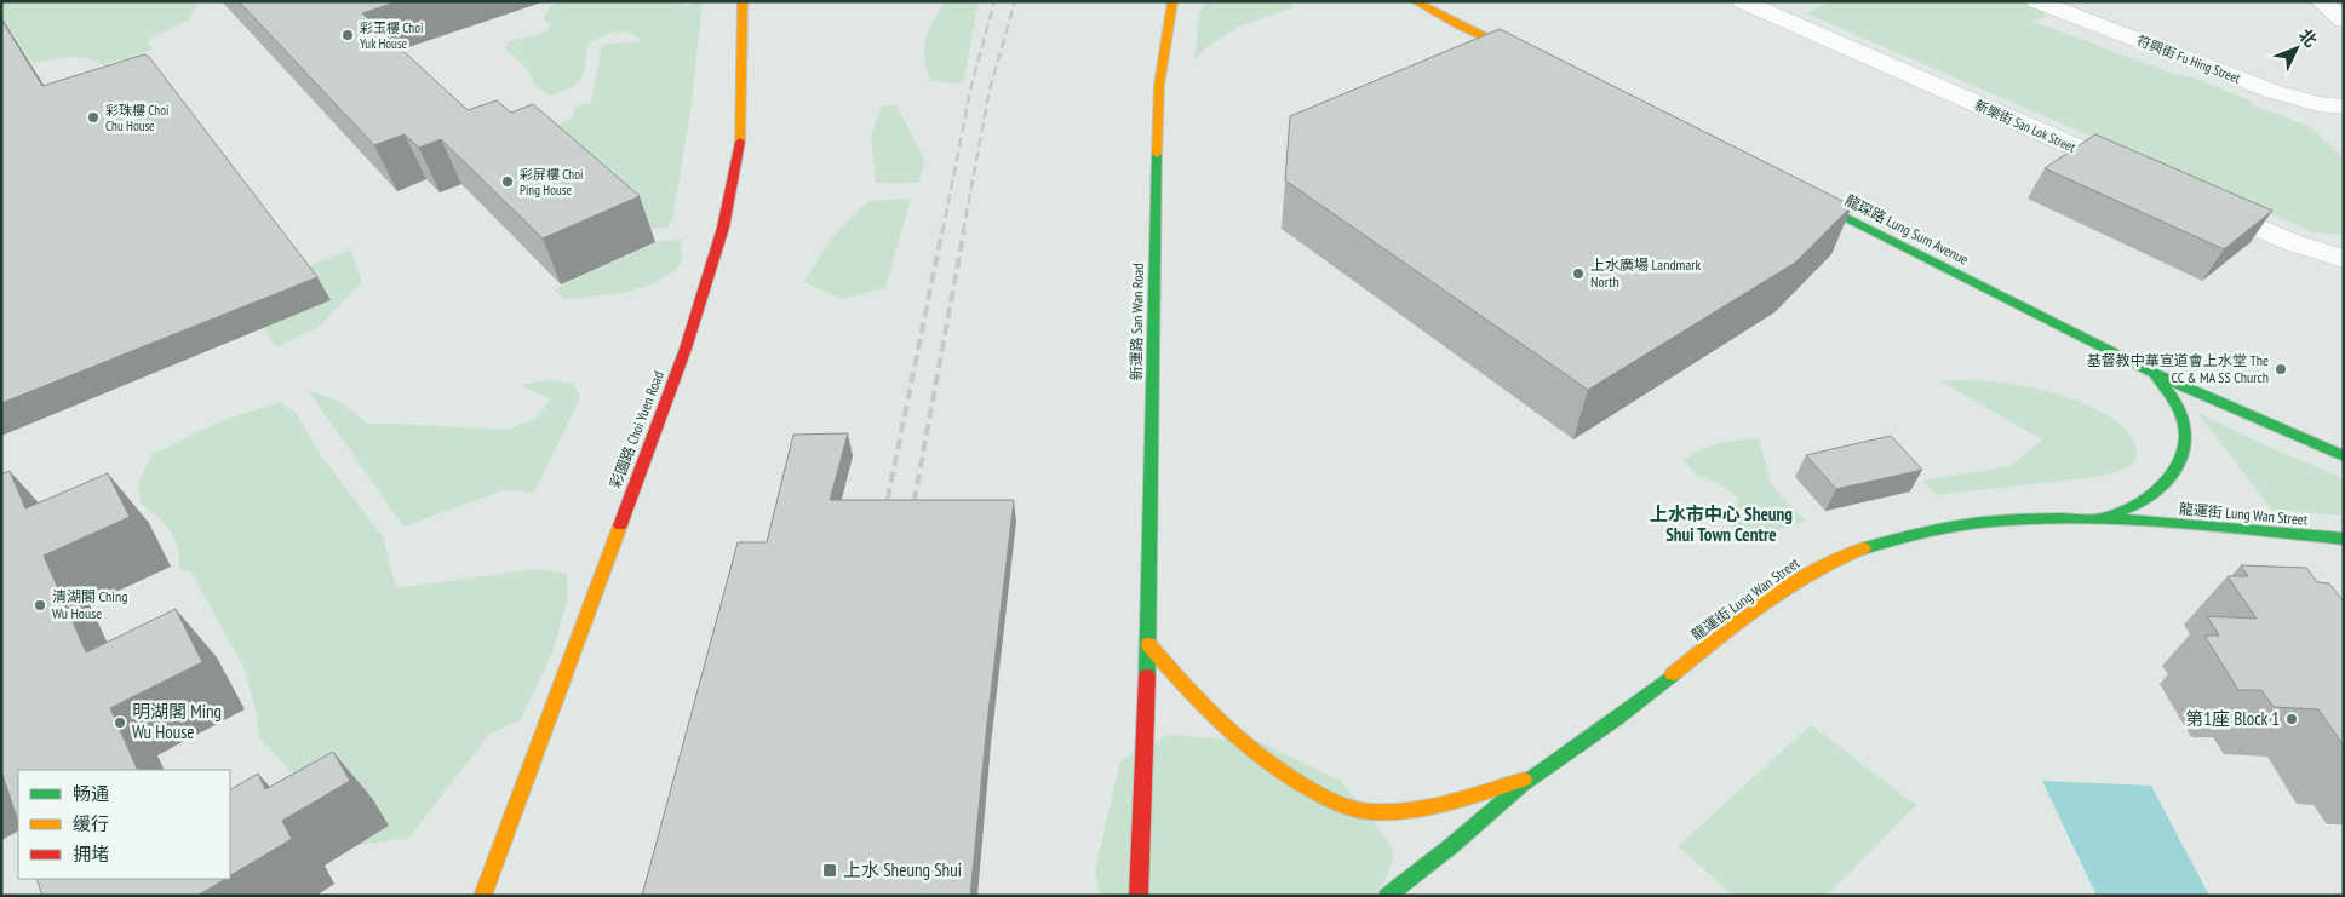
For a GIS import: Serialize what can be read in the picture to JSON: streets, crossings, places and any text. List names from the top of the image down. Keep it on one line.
{"streets":{"street":["符興街 Fu Hing Street","新樂街 San Lok Street","龍琛路 Lung Sum Avenue","新運路 San Wan Road","彩園路 Choi Yuen Road","龍運街 Lung Wan Street"]},"crossings":[["龍琛路 Lung Sum Avenue","龍運街 Lung Wan Street"]],"districts":["上水市中心 Sheung Shui Town Centre"],"places":{"other":["彩玉樓 Choi Yuk House","彩珠樓 Choi Chu House","彩屏樓 Choi Ping House","上水廣場 Landmark North","基督教中華宣道會上水堂 The CC & MA SS Church","清湖閣 Ching Wu House","第1座 Block 1","明湖閣 Ming Wu House"],"transit":["上水 Sheung Shui"]},"legend":["畅通","缓行","拥堵"],"north":"top right"}
